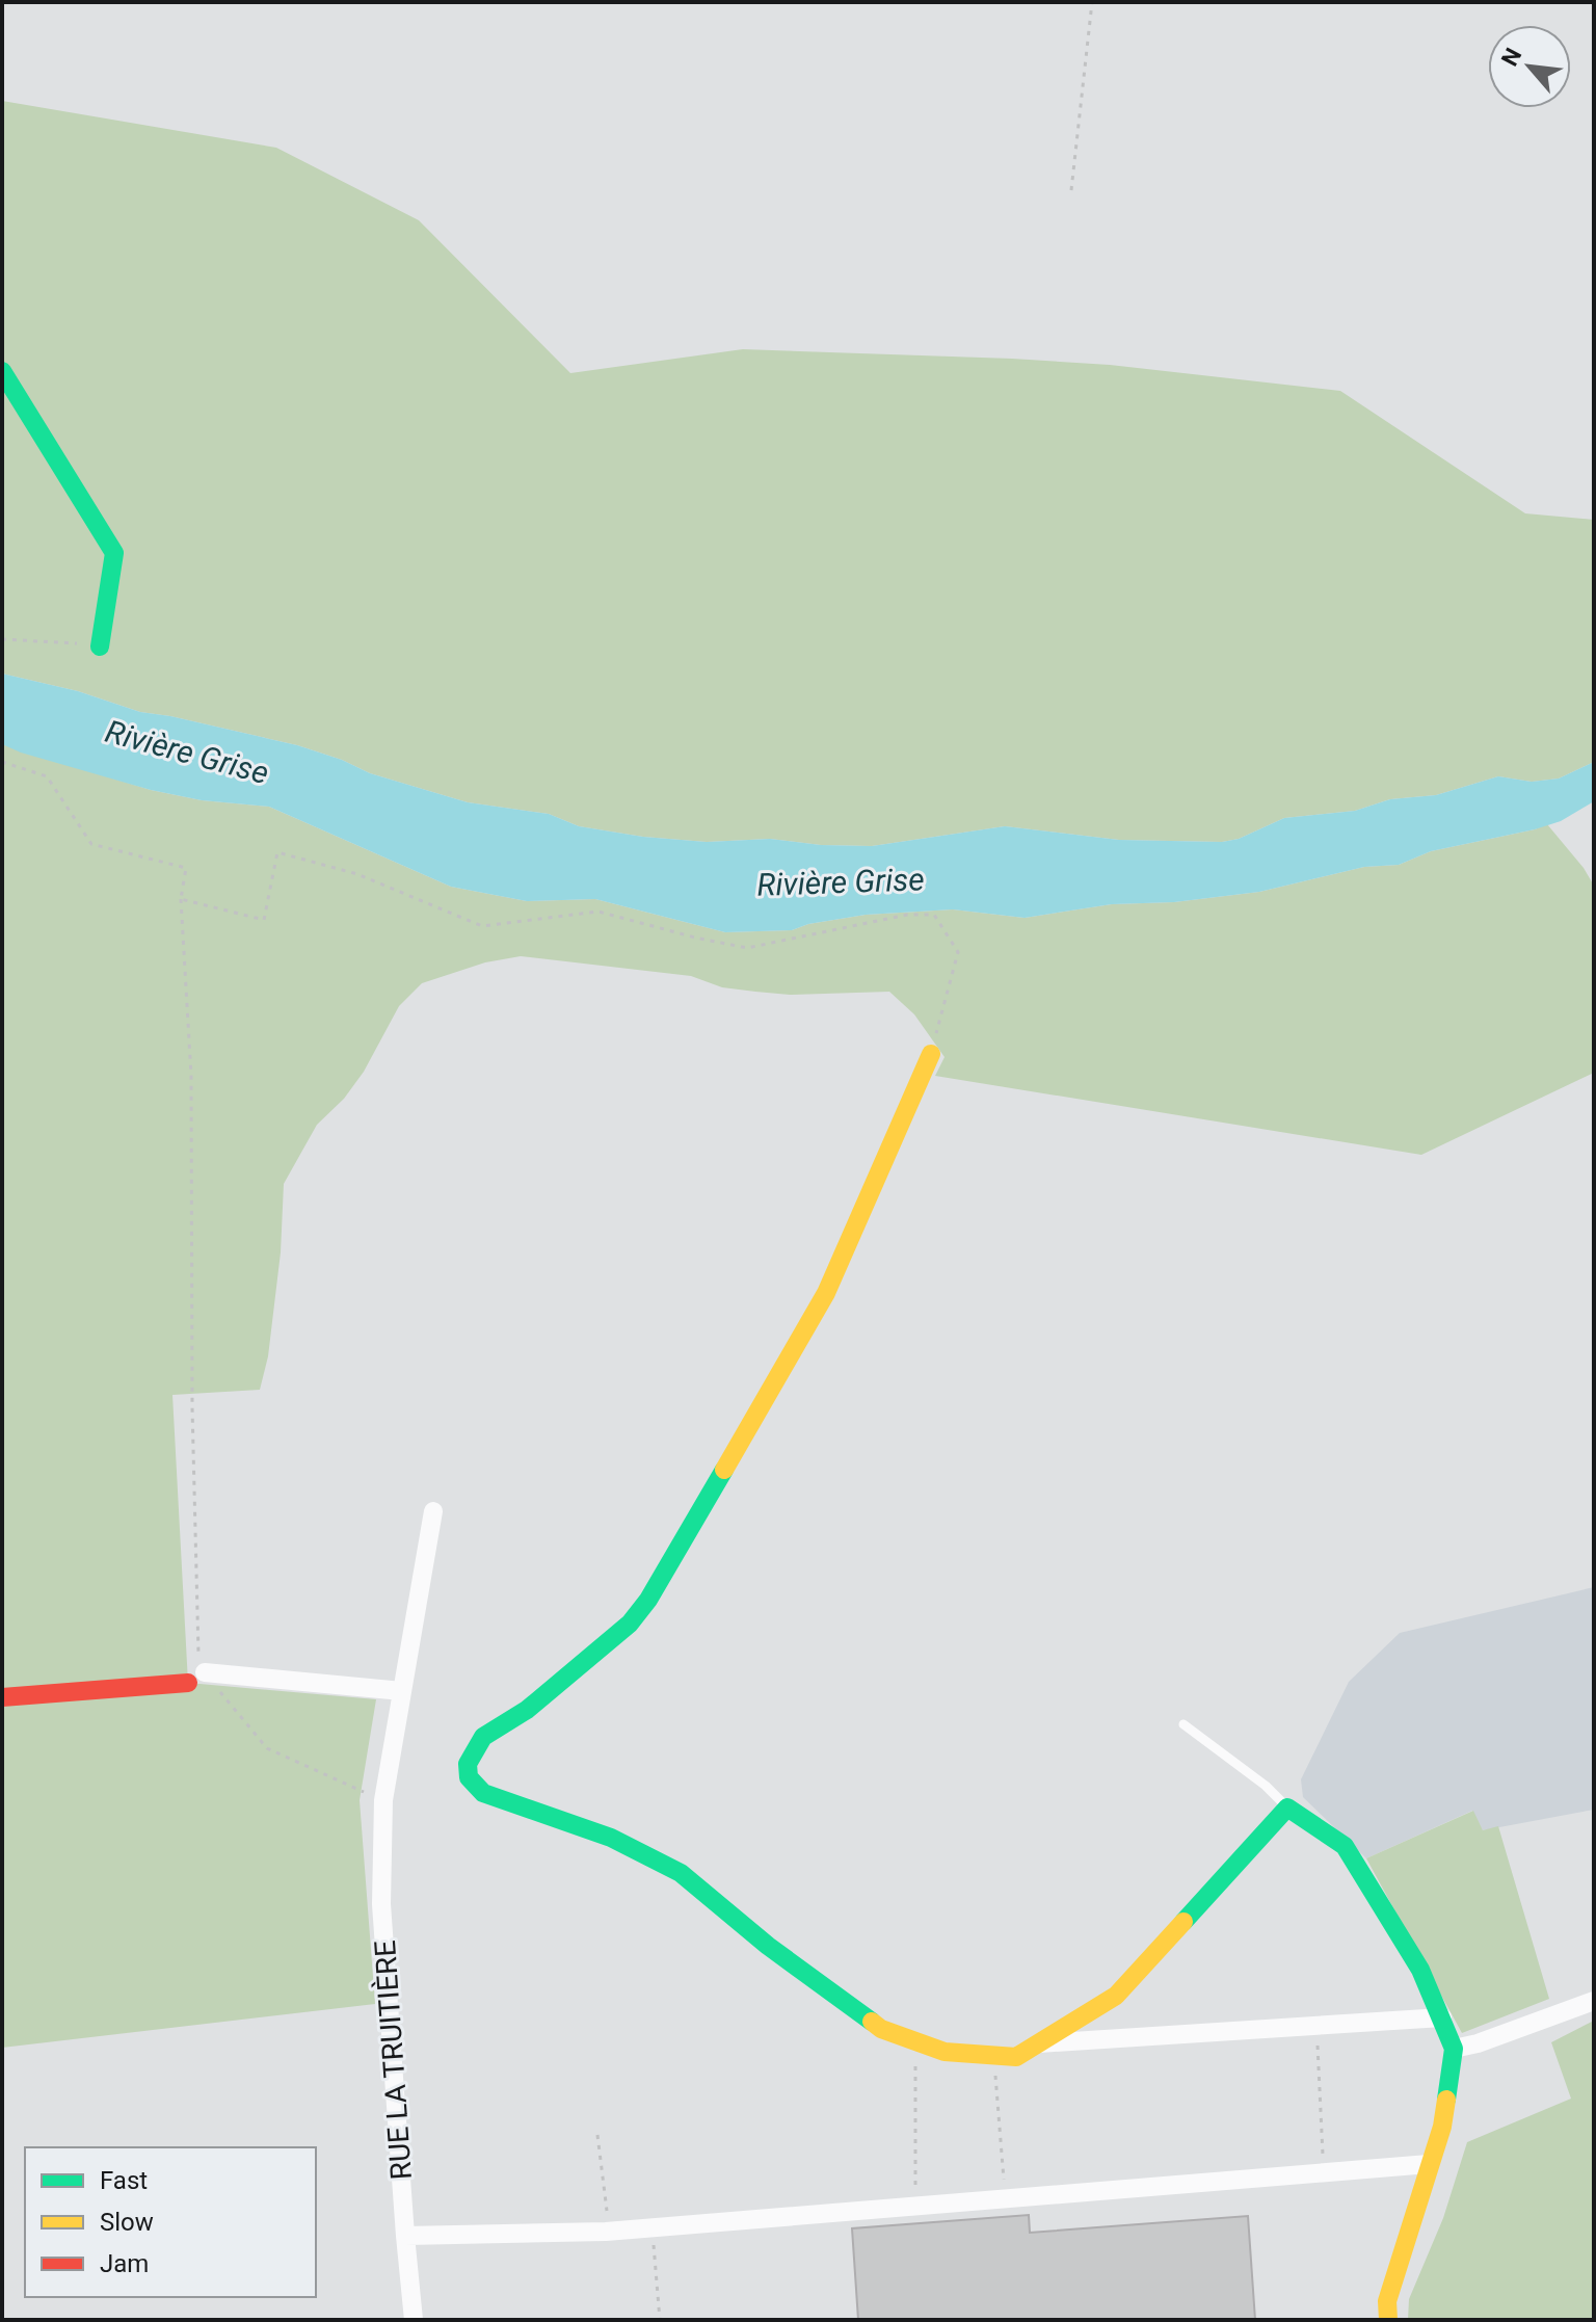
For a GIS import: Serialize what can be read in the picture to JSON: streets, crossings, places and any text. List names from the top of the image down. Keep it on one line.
{"streets":{"street":["RUE LA TRUITIÈRE"]},"water":["Rivière Grise"],"legend":["Fast","Slow","Jam"],"north":"top left"}
